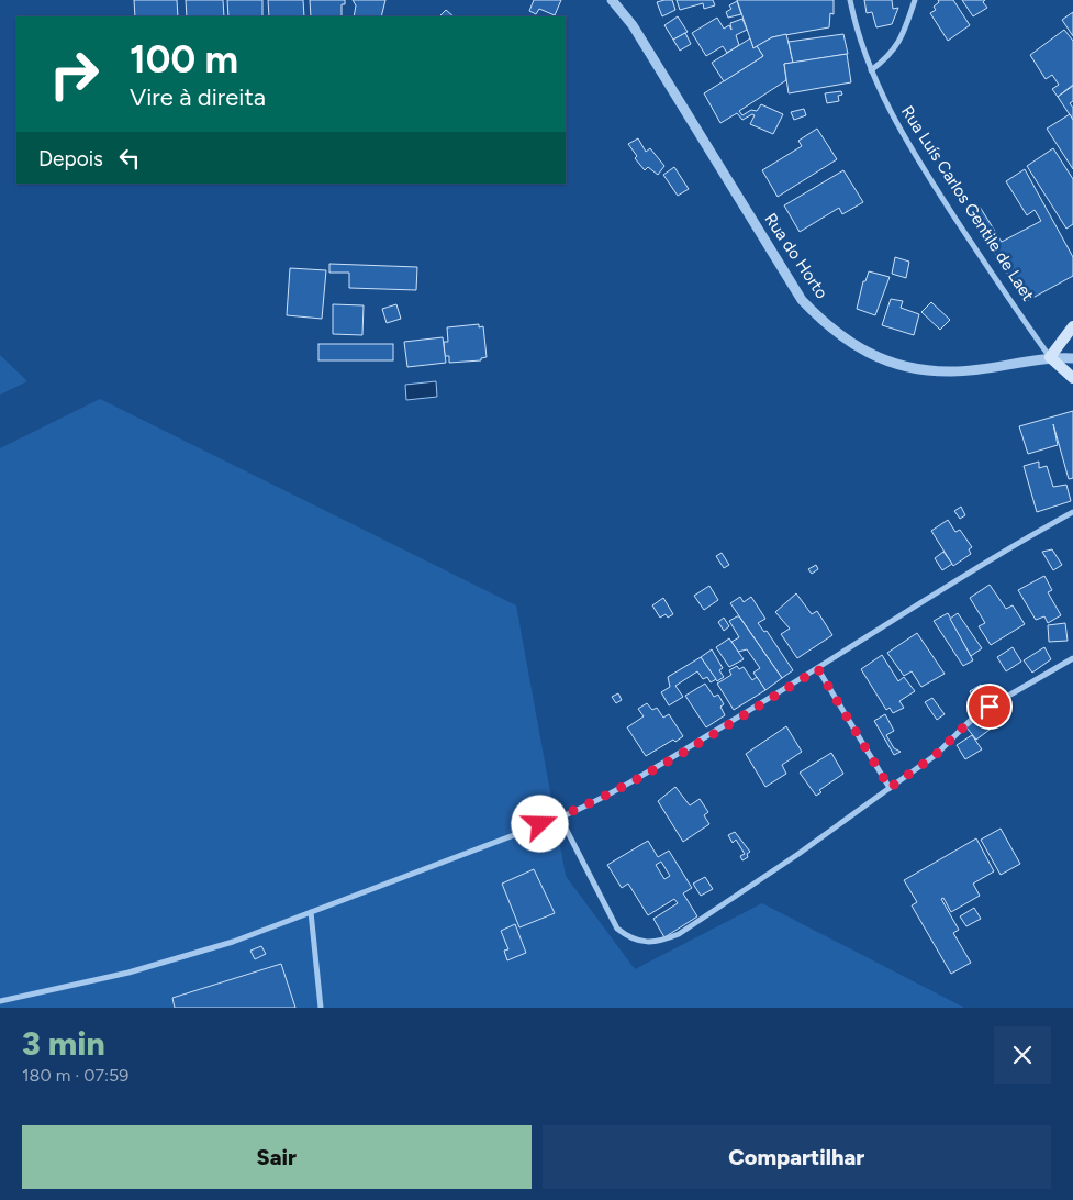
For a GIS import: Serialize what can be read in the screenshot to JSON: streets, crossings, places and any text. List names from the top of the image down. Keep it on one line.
{"streets":{"main road":["Rua Luís Carlos Gentile de Laet"],"street":["Rua do Horto"]},"crossings":[["Rua Luís Carlos Gentile de Laet","Rua do Horto"]],"page":{"turn":["100 m","Vire à direita"],"then":"Depois","heading":["3 min","180 m · 07:59"],"buttons":["Sair","Compartilhar"]}}
